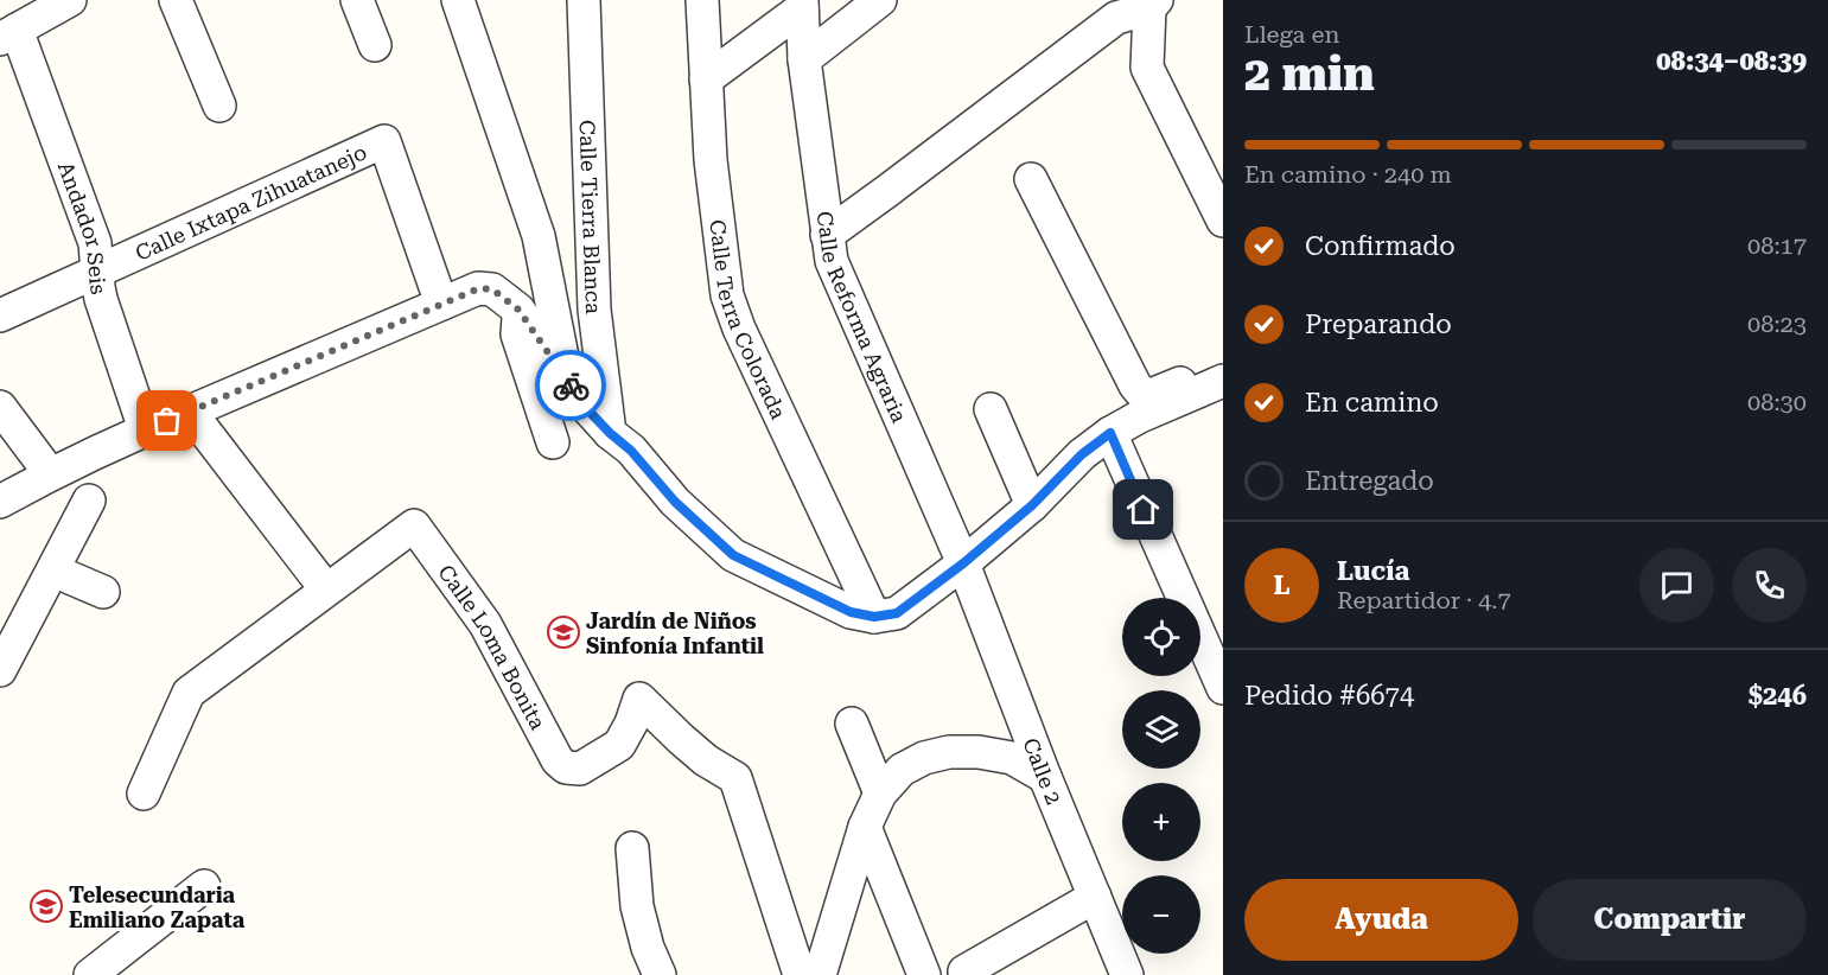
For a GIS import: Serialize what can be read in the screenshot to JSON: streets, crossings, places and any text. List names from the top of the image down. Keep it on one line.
{"streets":{"street":["Calle Ixtapa Zihuatanejo","Calle Tierra Blanca","Andador Seis","Calle Reforma Agraria","Calle Terra Colorada","Calle Loma Bonita","Calle 2"]},"crossings":[["Calle Ixtapa Zihuatanejo","Andador Seis"],["Calle Reforma Agraria","Calle 2"]],"places":{"school or university":["Jardín de Niños Sinfonía Infantil","Telesecundaria Emiliano Zapata"]},"page":{"heading":["2 min","Llega en","08:34–08:39"],"panel":["Lucía","Repartidor · 4.7","Pedido #6674","$246"],"bar":"En camino · 240 m","list":[["Confirmado","08:17"],["Preparando","08:23"],["En camino","08:30"],"Entregado"],"round":"L","map_buttons":["+","−"],"buttons":["Ayuda","Compartir"]}}
